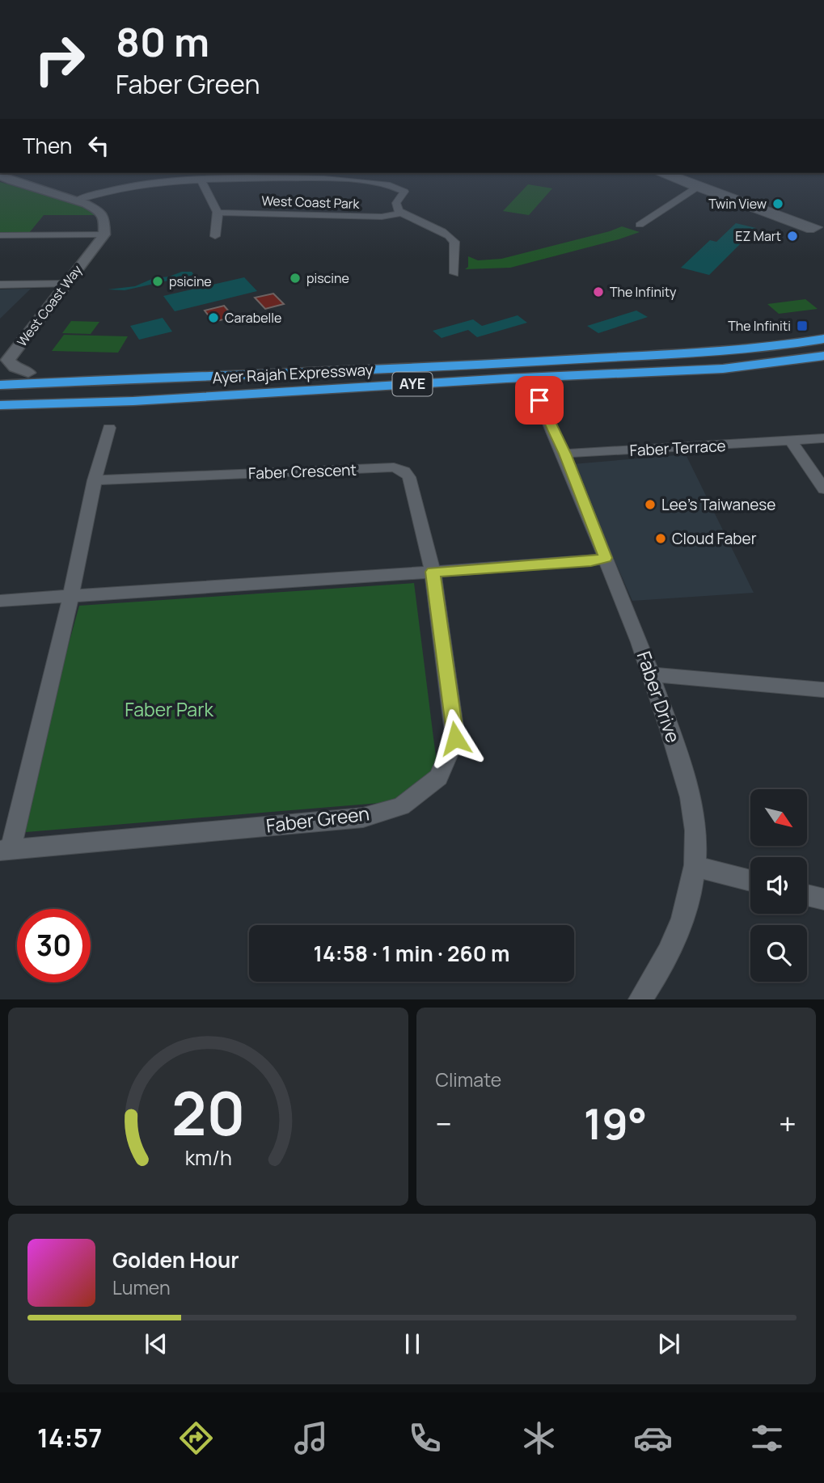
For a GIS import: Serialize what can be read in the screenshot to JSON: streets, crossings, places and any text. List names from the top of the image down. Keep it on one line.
{"streets":{"highway":["Ayer Rajah Expressway","AYE"],"street":["West Coast Park","West Coast Way","Faber Terrace","Faber Crescent","Faber Drive","Faber Green"]},"crossings":[["Faber Terrace","Faber Drive"],["Faber Crescent","Faber Green"]],"parks":["Faber Park"],"places":{"other":["Twin View","EZ Mart","piscine","psicine","The Infinity","Carabelle","Lee’s Taiwanese","Cloud Faber"],"transit":["The Infiniti"]},"north":"bottom right","page":{"turn":["80 m","Faber Green"],"then":"Then","limit":"30","trip":"14:58 · 1 min · 260 m","tile":"Climate","heat":["−","19°","+"],"song":["Golden Hour","Lumen"],"tabs":"14:57","gauge":["20","km/h"]}}
